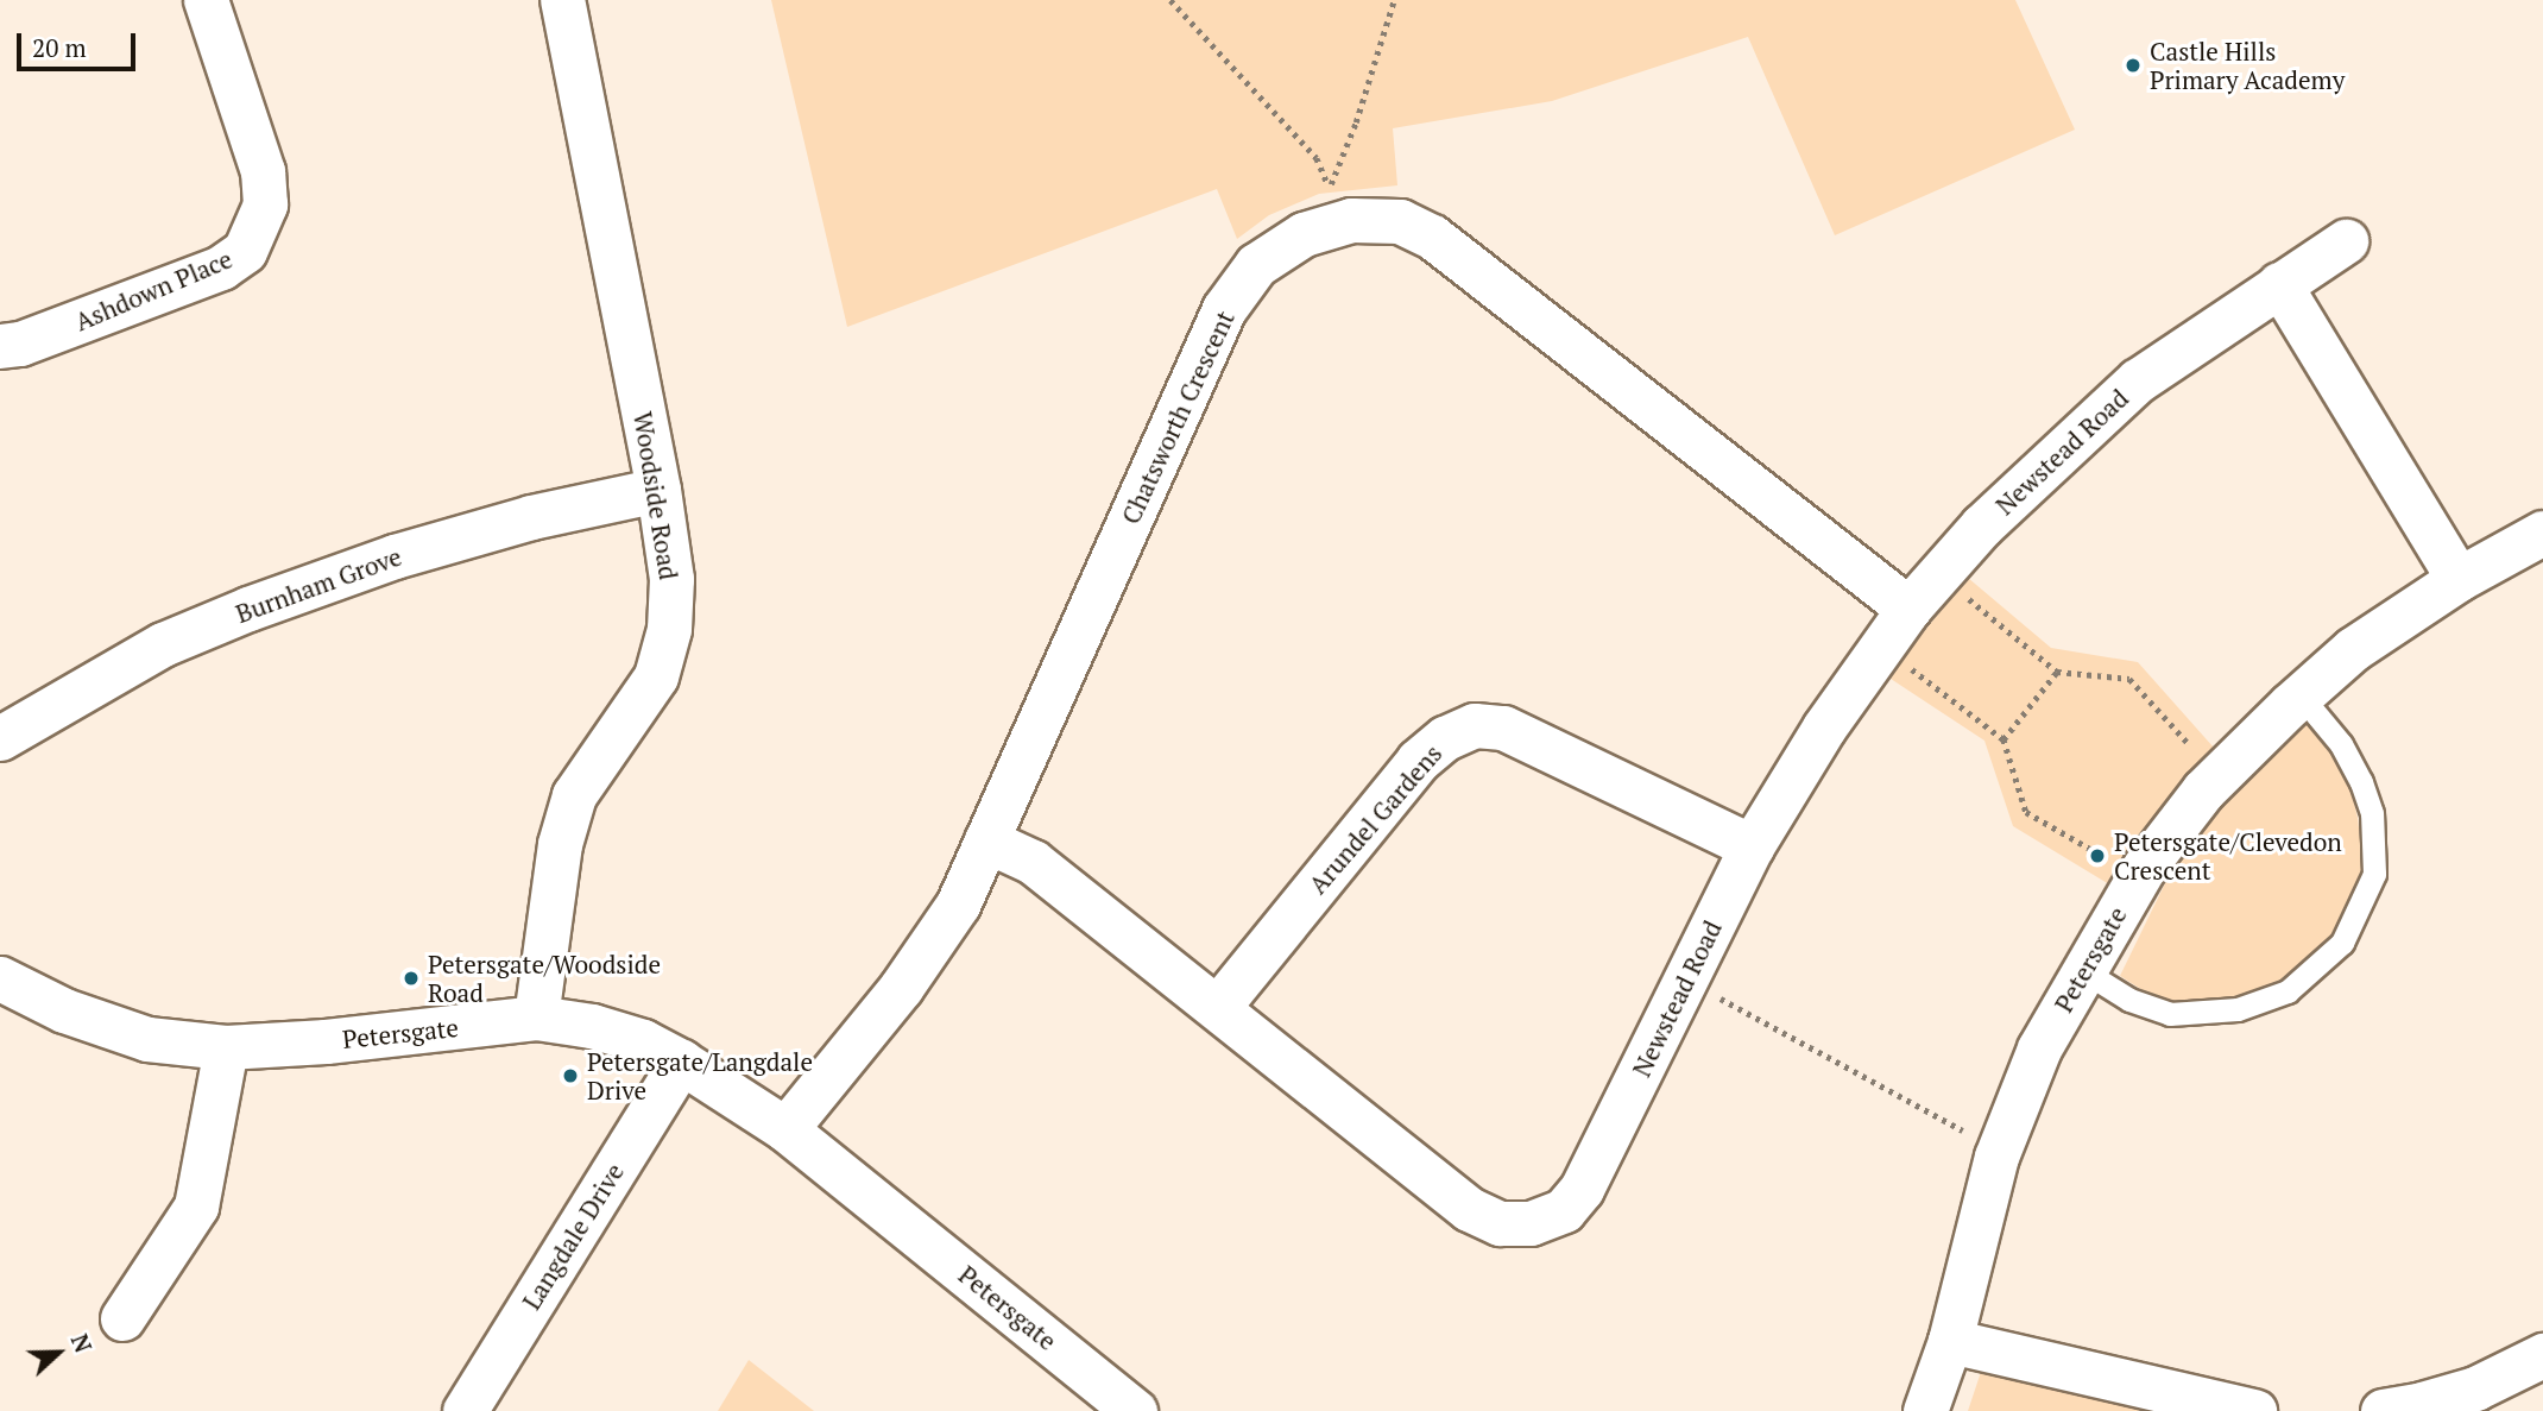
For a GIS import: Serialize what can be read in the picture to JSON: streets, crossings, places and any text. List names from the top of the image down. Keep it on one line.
{"streets":{"street":["Ashdown Place","Chatsworth Crescent","Newstead Road","Woodside Road","Burnham Grove","Arundel Gardens","Petersgate","Langdale Drive"]},"crossings":[["Chatsworth Crescent","Newstead Road"],["Chatsworth Crescent","Petersgate"],["Newstead Road","Arundel Gardens"],["Woodside Road","Burnham Grove"],["Woodside Road","Petersgate"],["Petersgate","Langdale Drive"]],"places":["Castle Hills Primary Academy","Petersgate/Clevedon Crescent","Petersgate/Woodside Road","Petersgate/Langdale Drive"],"scale_bar":"20 m","north":"right"}
